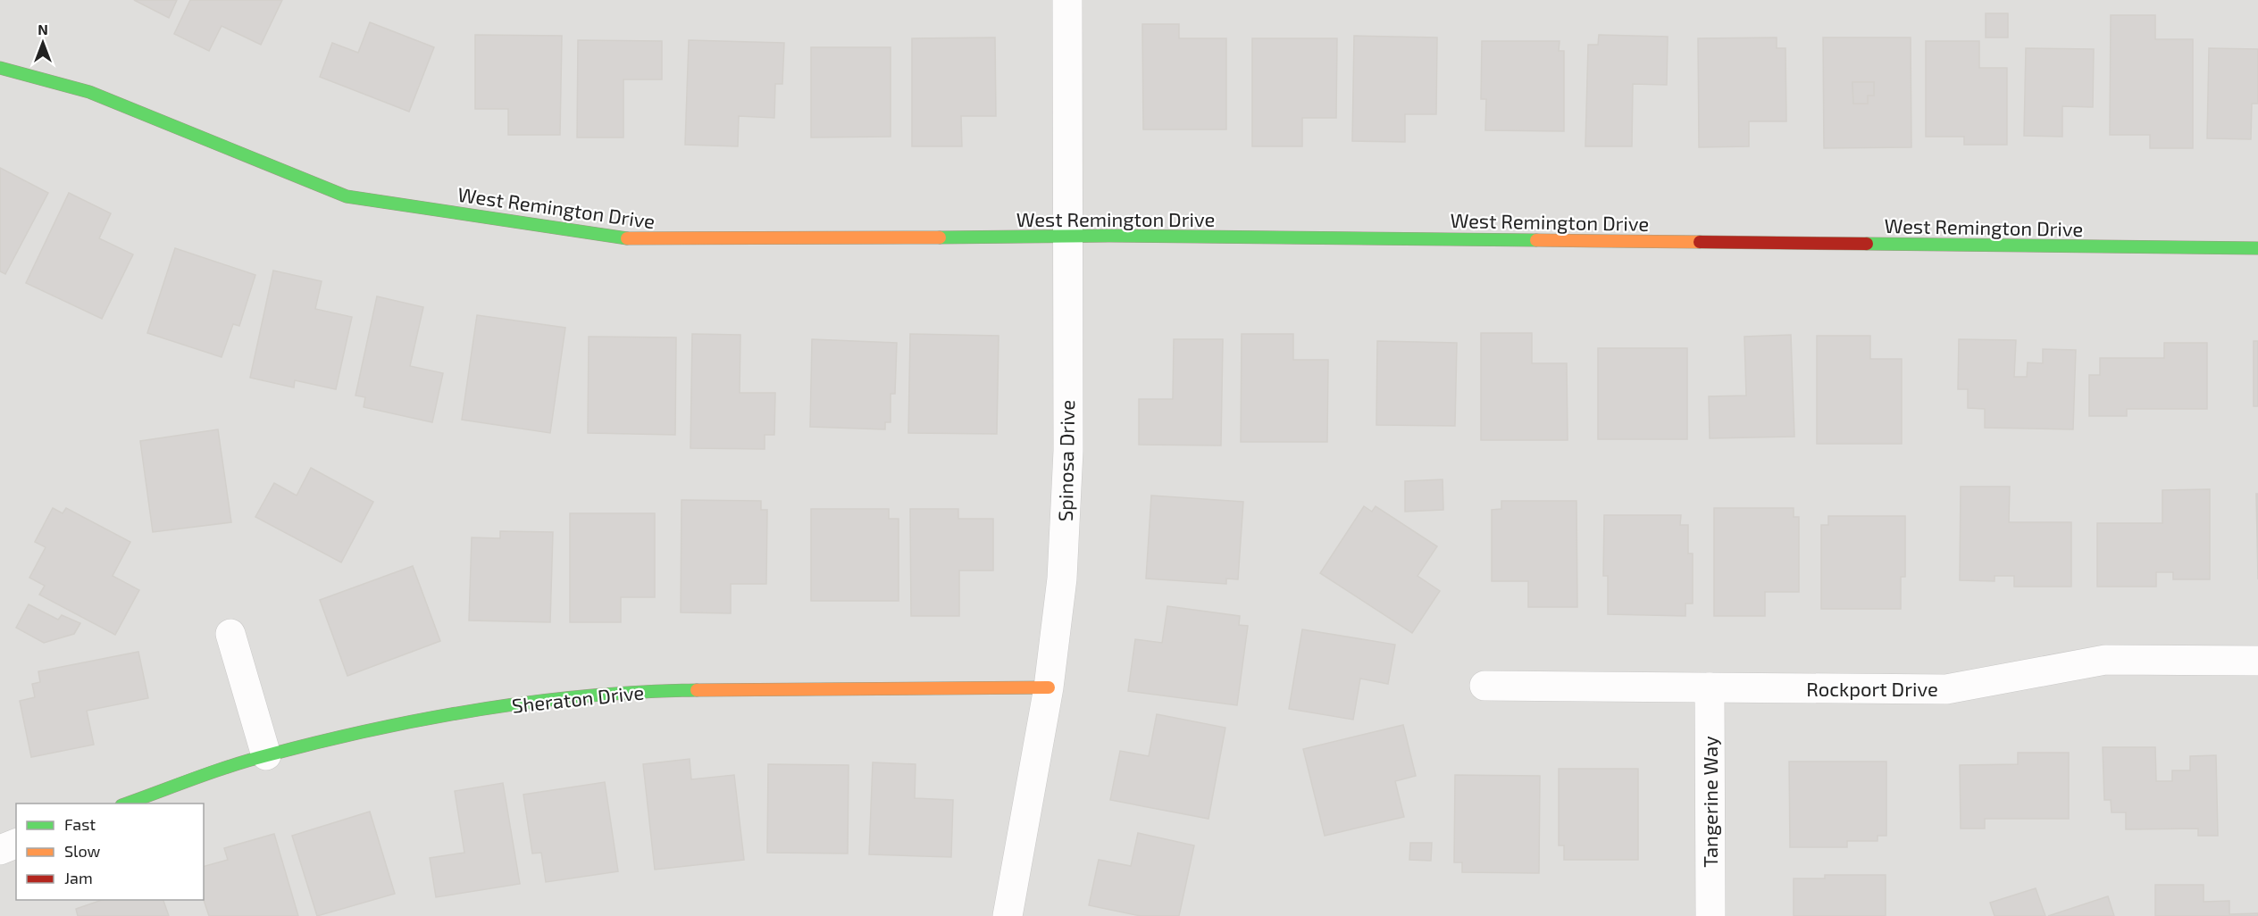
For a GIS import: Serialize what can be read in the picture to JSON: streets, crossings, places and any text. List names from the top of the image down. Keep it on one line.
{"streets":{"street":["West Remington Drive","Spinosa Drive","Rockport Drive","Sheraton Drive","Tangerine Way"]},"crossings":[["West Remington Drive","Spinosa Drive"],["Spinosa Drive","Sheraton Drive"],["Rockport Drive","Tangerine Way"]],"legend":["Fast","Slow","Jam"],"north":"top"}
